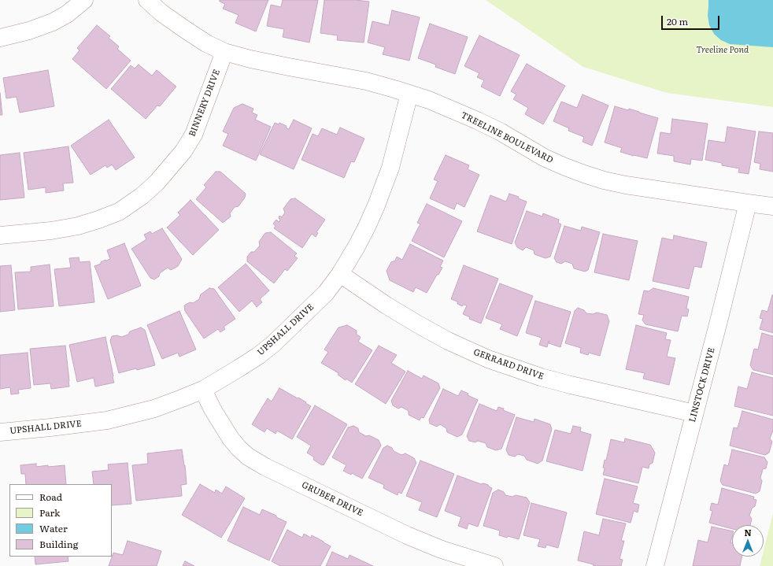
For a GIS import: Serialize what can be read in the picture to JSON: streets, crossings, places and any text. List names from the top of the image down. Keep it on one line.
{"streets":{"street":["BINNERY DRIVE","TREELINE BOULEVARD","UPSHALL DRIVE","GERRARD DRIVE","LINSTOCK DRIVE","GRUBER DRIVE"]},"crossings":[["BINNERY DRIVE","TREELINE BOULEVARD"],["TREELINE BOULEVARD","UPSHALL DRIVE"],["TREELINE BOULEVARD","LINSTOCK DRIVE"],["UPSHALL DRIVE","GERRARD DRIVE"],["UPSHALL DRIVE","GRUBER DRIVE"],["GERRARD DRIVE","LINSTOCK DRIVE"]],"parks":["Treeline Pond"],"legend":["Road","Park","Water","Building"],"scale_bar":"20 m","north":"top"}
